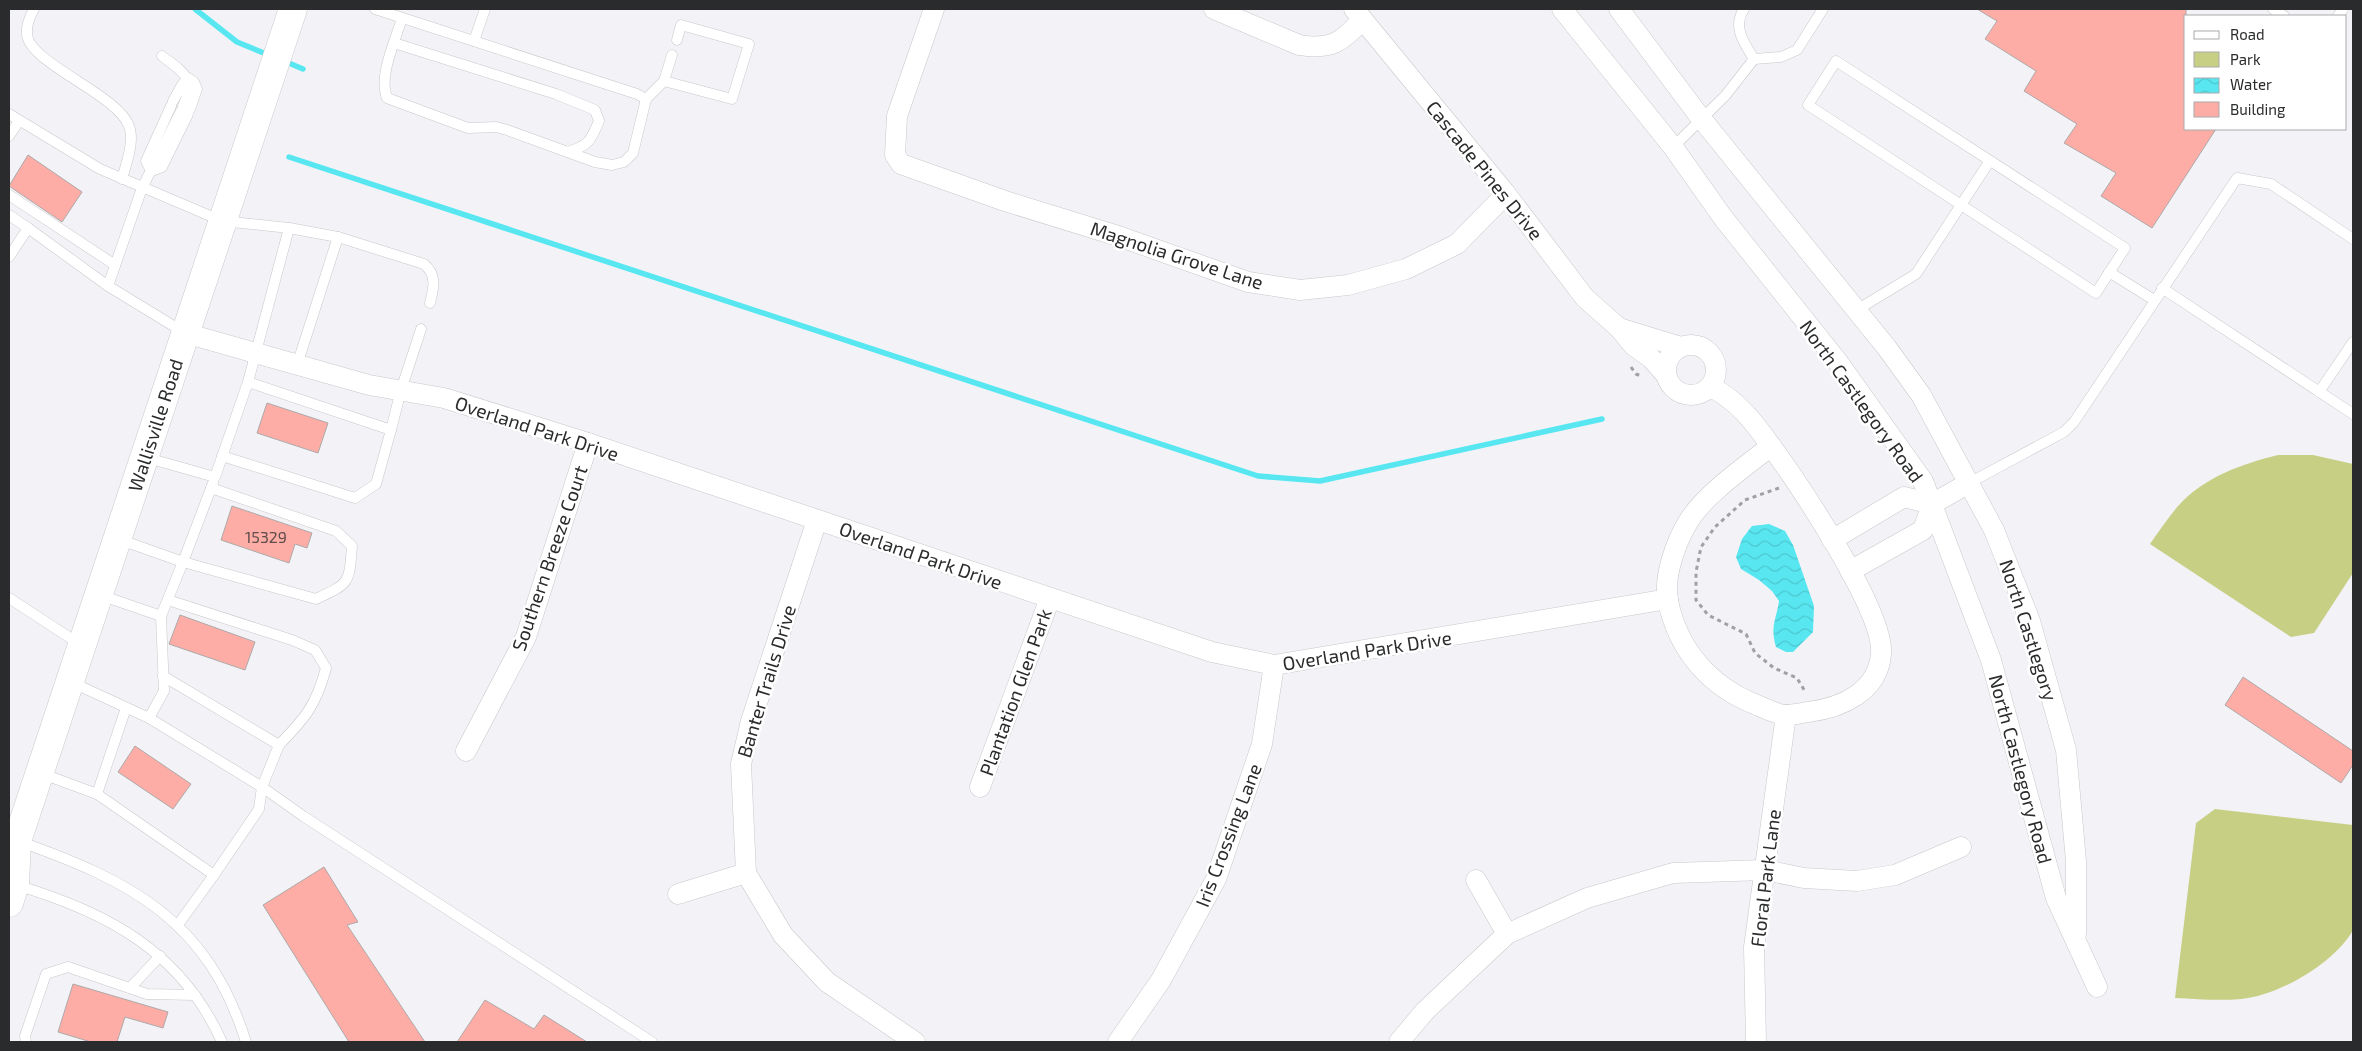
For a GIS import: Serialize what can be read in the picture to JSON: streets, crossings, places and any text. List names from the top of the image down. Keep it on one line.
{"streets":{"main road":["Wallisville Road"],"street":["Cascade Pines Drive","Magnolia Grove Lane","North Castlegory Road","Overland Park Drive","Southern Breeze Court","North Castlegory","Banter Trails Drive","Plantation Glen Park","Iris Crossing Lane","Floral Park Lane"]},"crossings":[["Cascade Pines Drive","Magnolia Grove Lane"],["North Castlegory Road","North Castlegory"],["Wallisville Road","Overland Park Drive"],["Overland Park Drive","Southern Breeze Court"],["Overland Park Drive","Banter Trails Drive"],["Overland Park Drive","Plantation Glen Park"],["Overland Park Drive","Iris Crossing Lane"]],"house_numbers":["15329"],"legend":["Road","Park","Water","Building"]}
